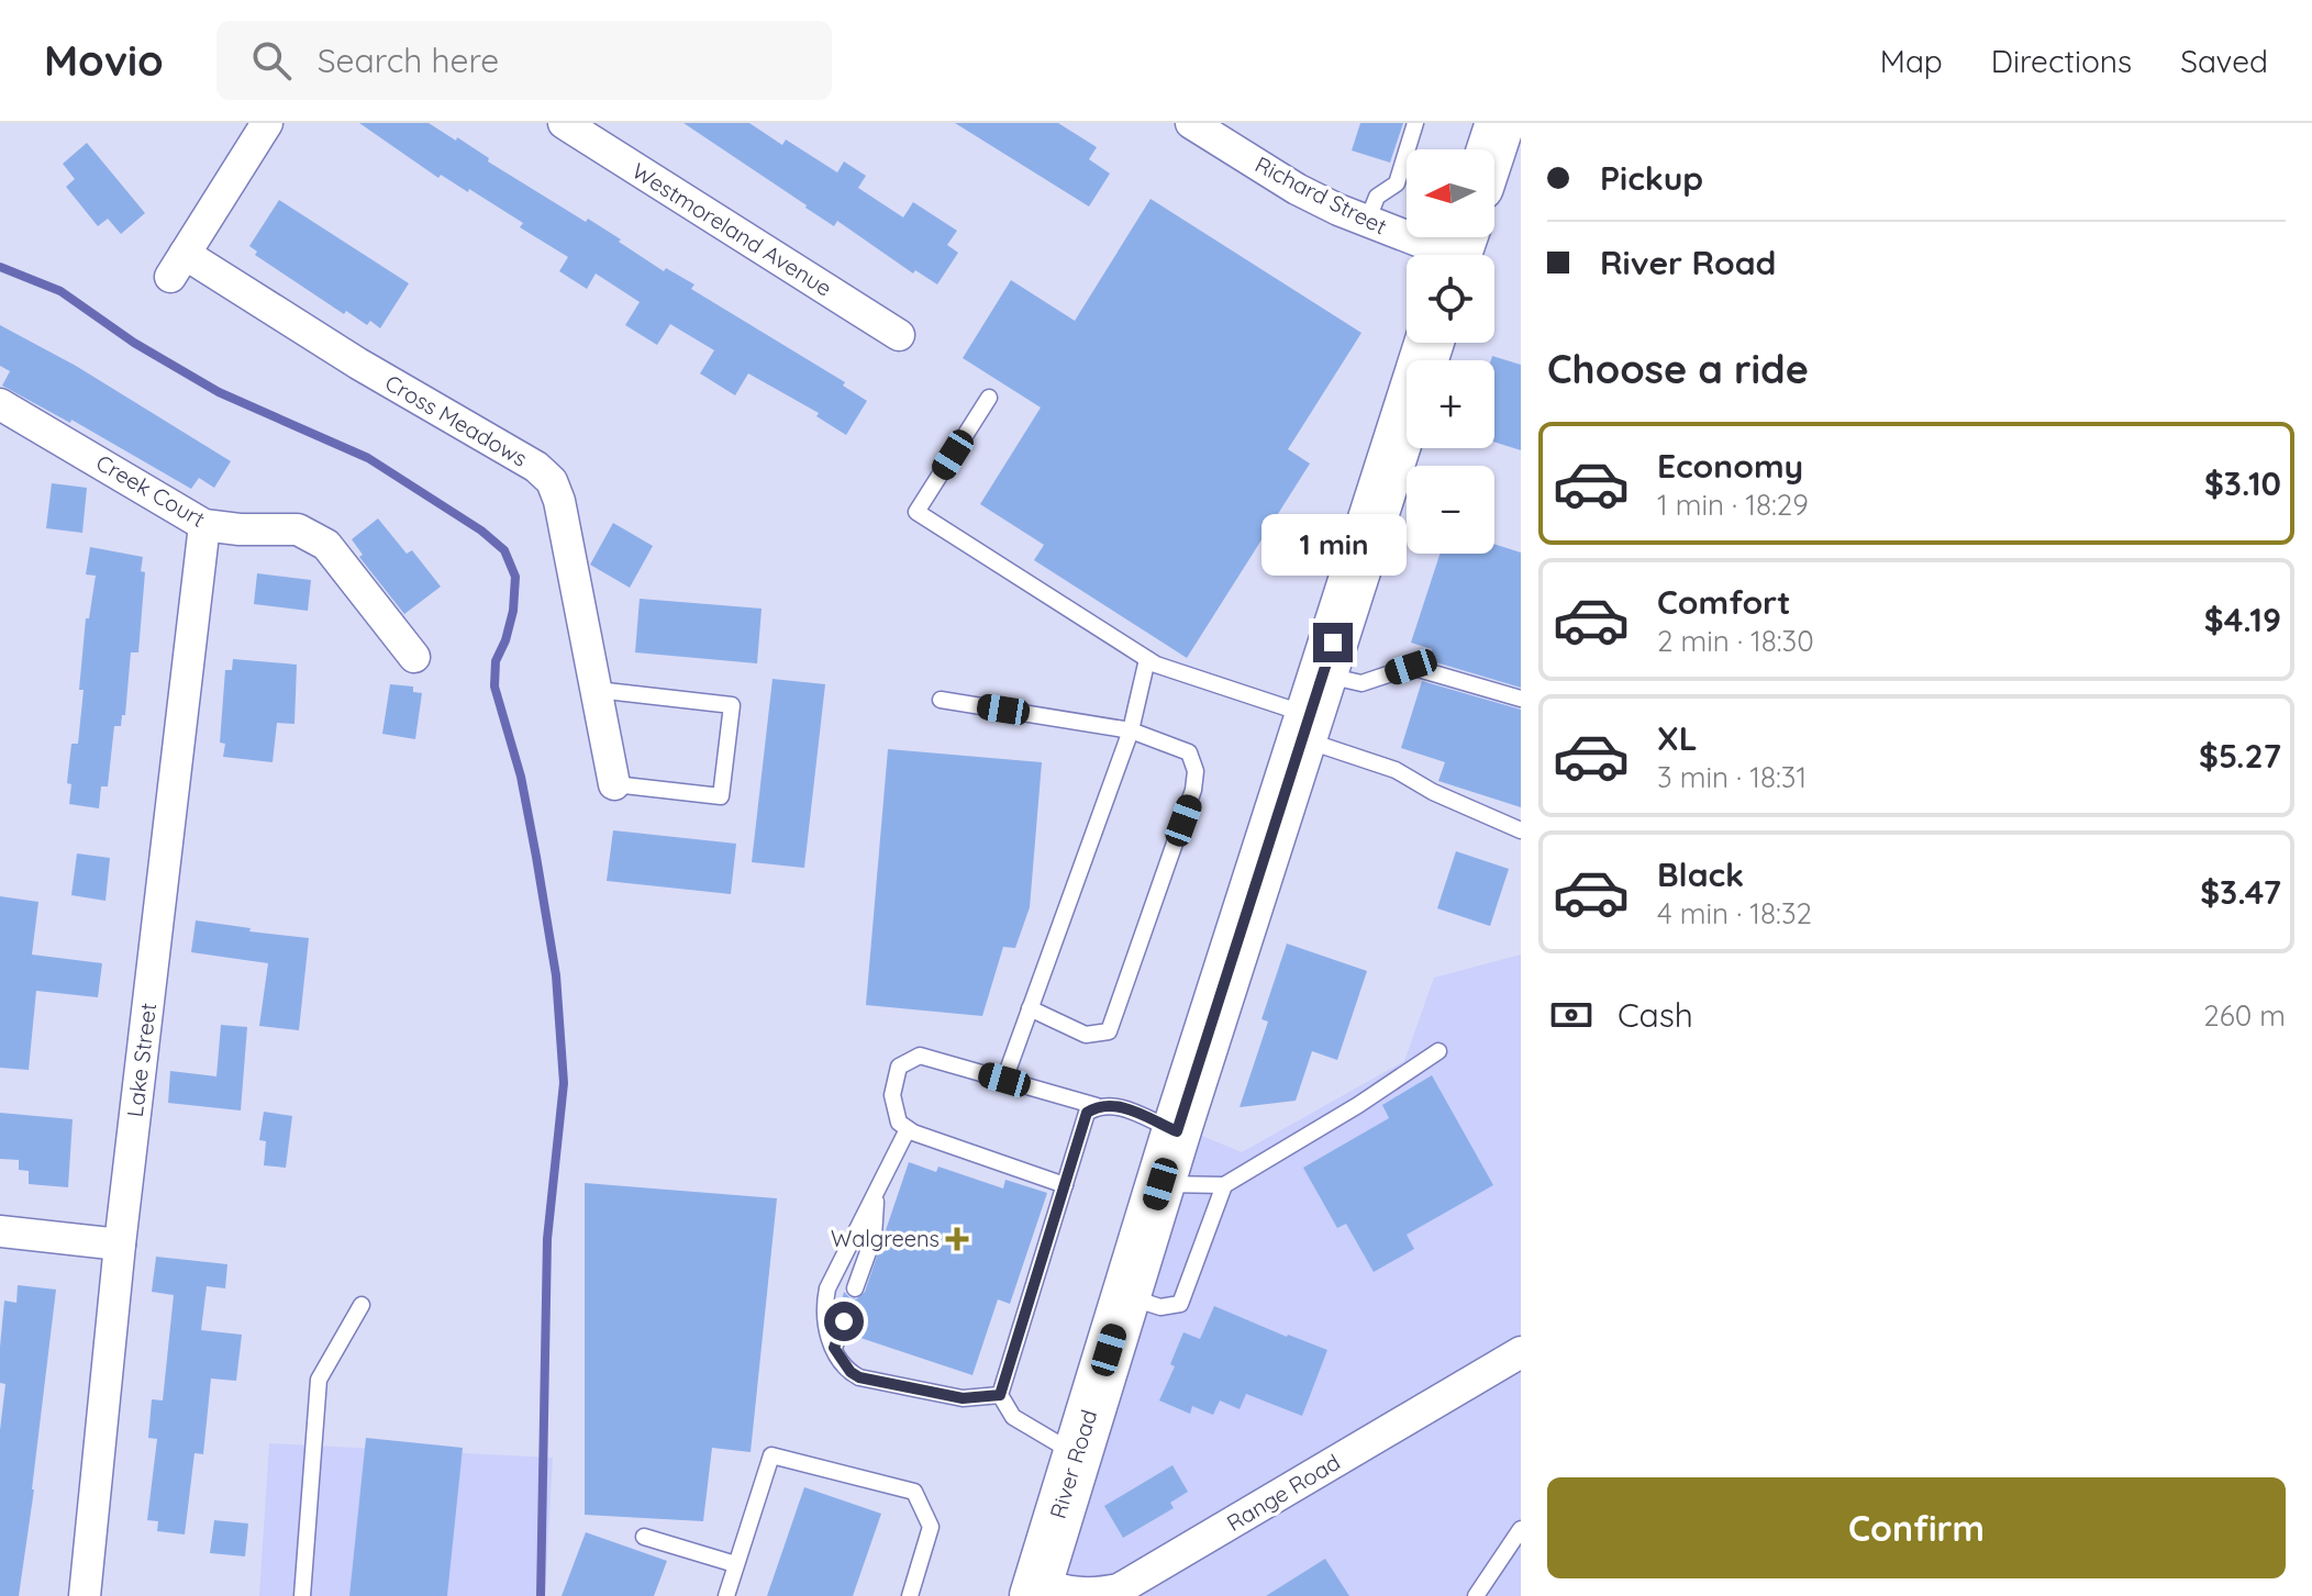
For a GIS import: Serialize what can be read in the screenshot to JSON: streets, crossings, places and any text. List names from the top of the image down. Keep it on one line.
{"streets":{"main road":["River Road"],"street":["Richard Street","Westmoreland Avenue","Cross Meadows","Creek Court","Lake Street","Range Road"]},"crossings":[["Creek Court","Lake Street"],["River Road","Range Road"]],"places":{"health":["Walgreens"]},"north":"left","page":{"header":"Movio","search":"Search here","nav":["Map","Directions","Saved"],"banner":["Pickup","River Road"],"map_buttons":["+","−"],"heading":"Choose a ride","list":[{"name":"Economy","note":"1 min · 18:29","value":"$3.10"},{"name":"Comfort","note":"2 min · 18:30","value":"$4.19"},{"name":"XL","note":"3 min · 18:31","value":"$5.27"},{"name":"Black","note":"4 min · 18:32","value":"$3.47"}],"bubble":"1 min","pay":["Cash","260 m"],"buttons":"Confirm"}}
